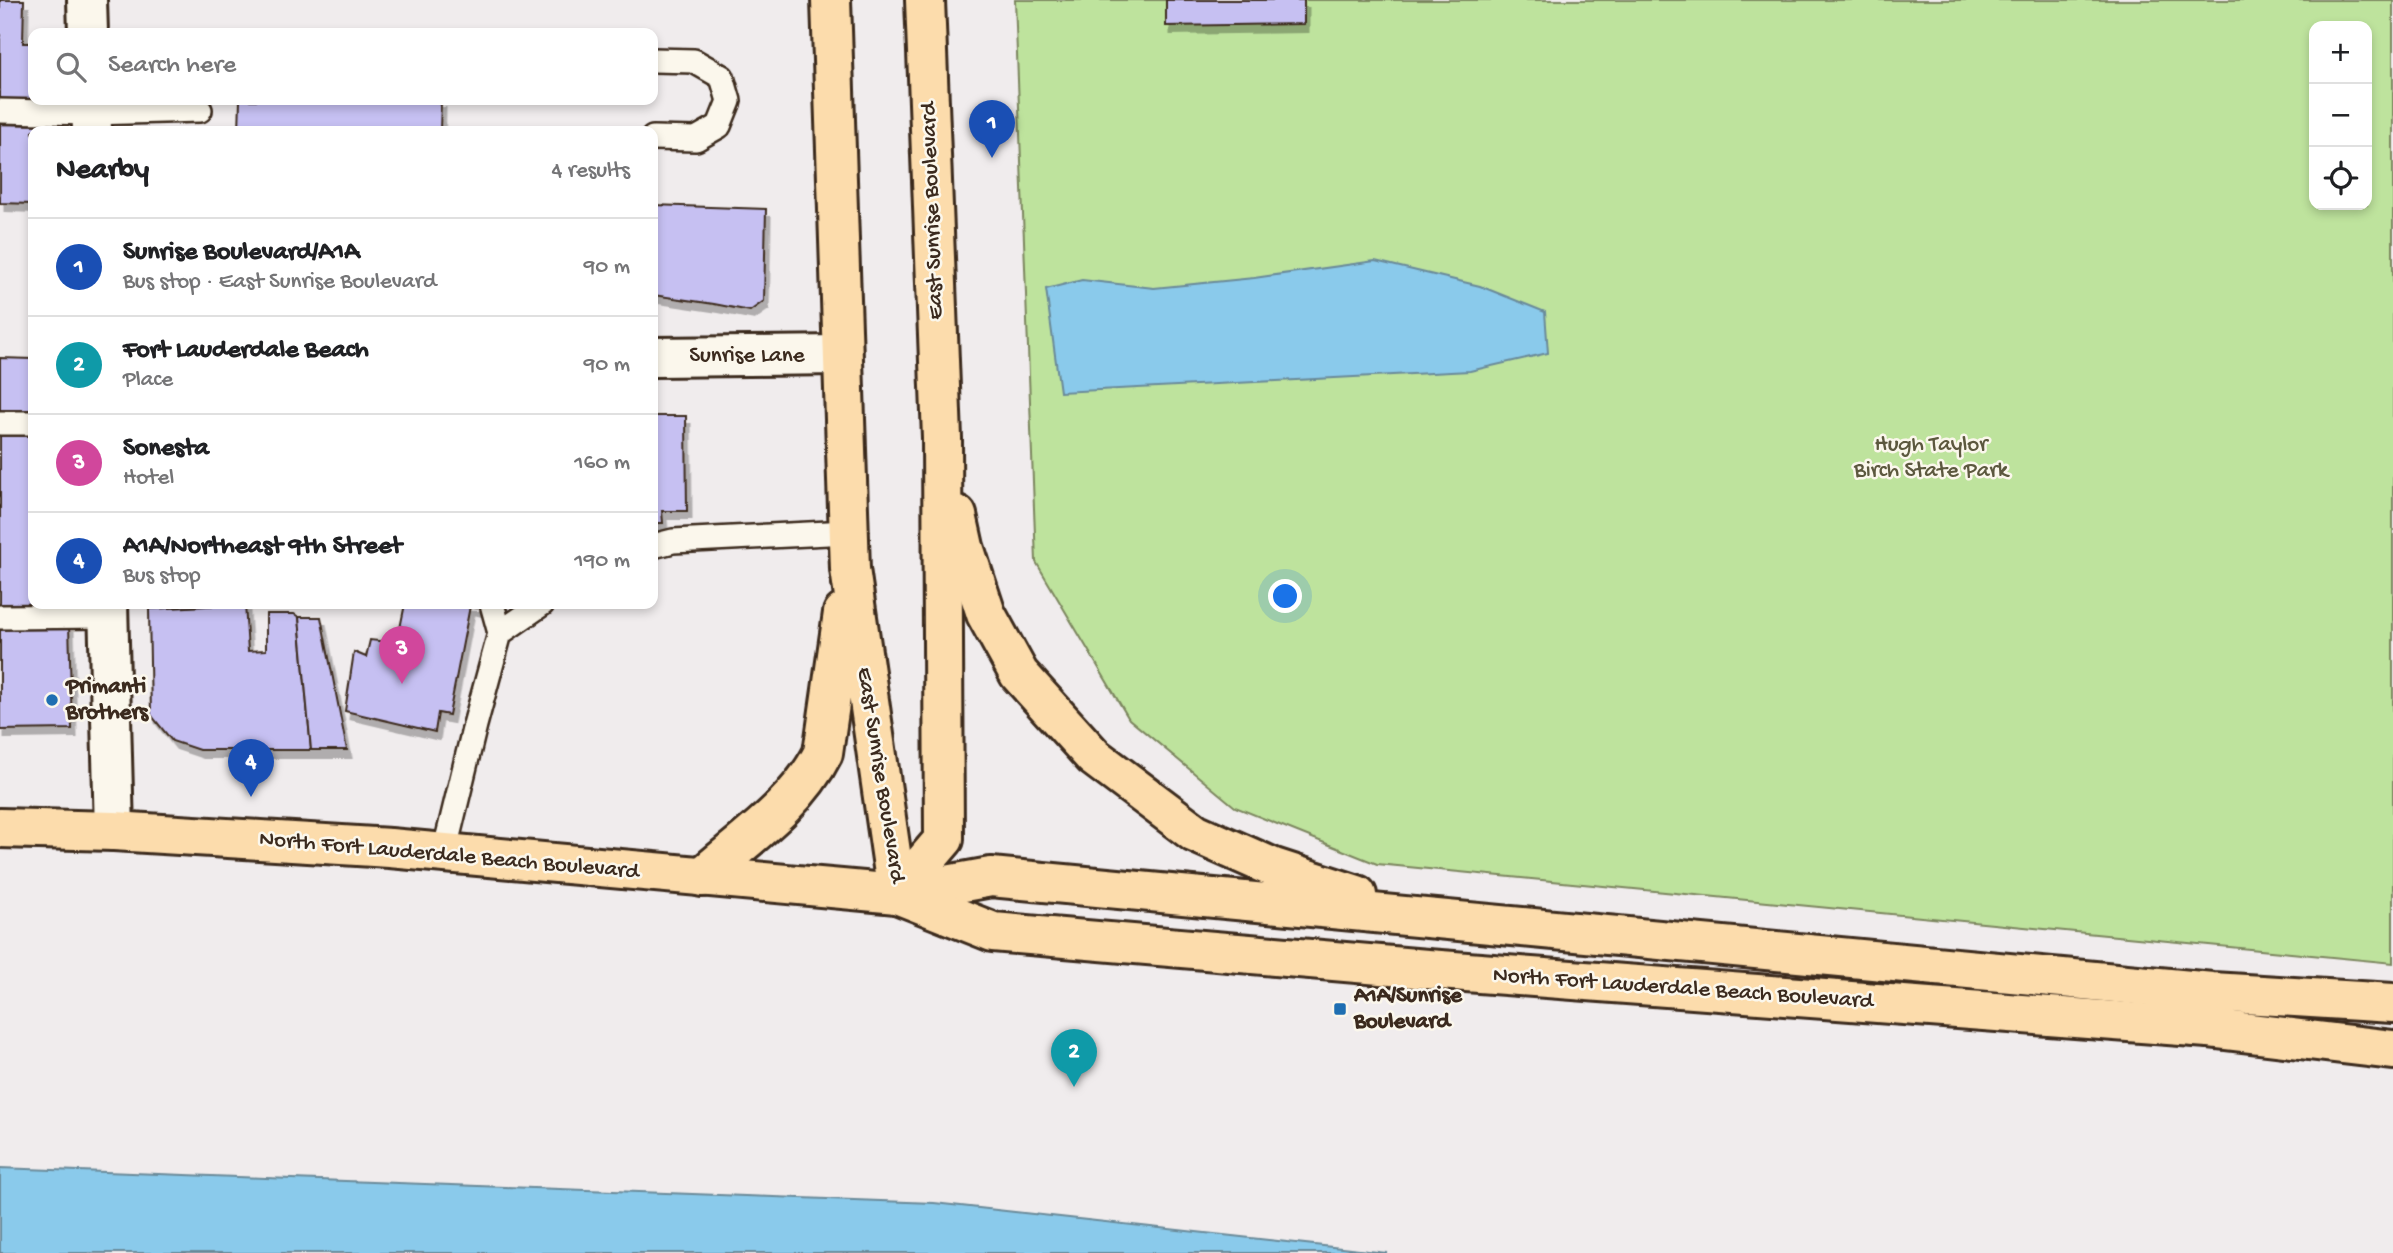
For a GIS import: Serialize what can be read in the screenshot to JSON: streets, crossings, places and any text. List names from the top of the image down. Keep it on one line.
{"streets":{"main road":["East Sunrise Boulevard","North Fort Lauderdale Beach Boulevard"],"street":["Sunrise Lane"]},"crossings":[["East Sunrise Boulevard","Sunrise Lane"],["East Sunrise Boulevard","North Fort Lauderdale Beach Boulevard"]],"parks":["Hugh Taylor Birch State Park"],"places":{"other":["Primanti Brothers"],"transit":["A1A/Sunrise Boulevard"]},"page":{"map_buttons":["+","−"],"search":"Search here","pins":["1","3","4","2"],"heading":["Nearby","4 results"],"list":[{"mark":"1","name":"Sunrise Boulevard/A1A","note":"Bus stop · East Sunrise Boulevard","value":"90 m"},{"mark":"2","name":"Fort Lauderdale Beach","note":"Place","value":"90 m"},{"mark":"3","name":"Sonesta","note":"Hotel","value":"160 m"},{"mark":"4","name":"A1A/Northeast 9th Street","note":"Bus stop","value":"190 m"}]}}
